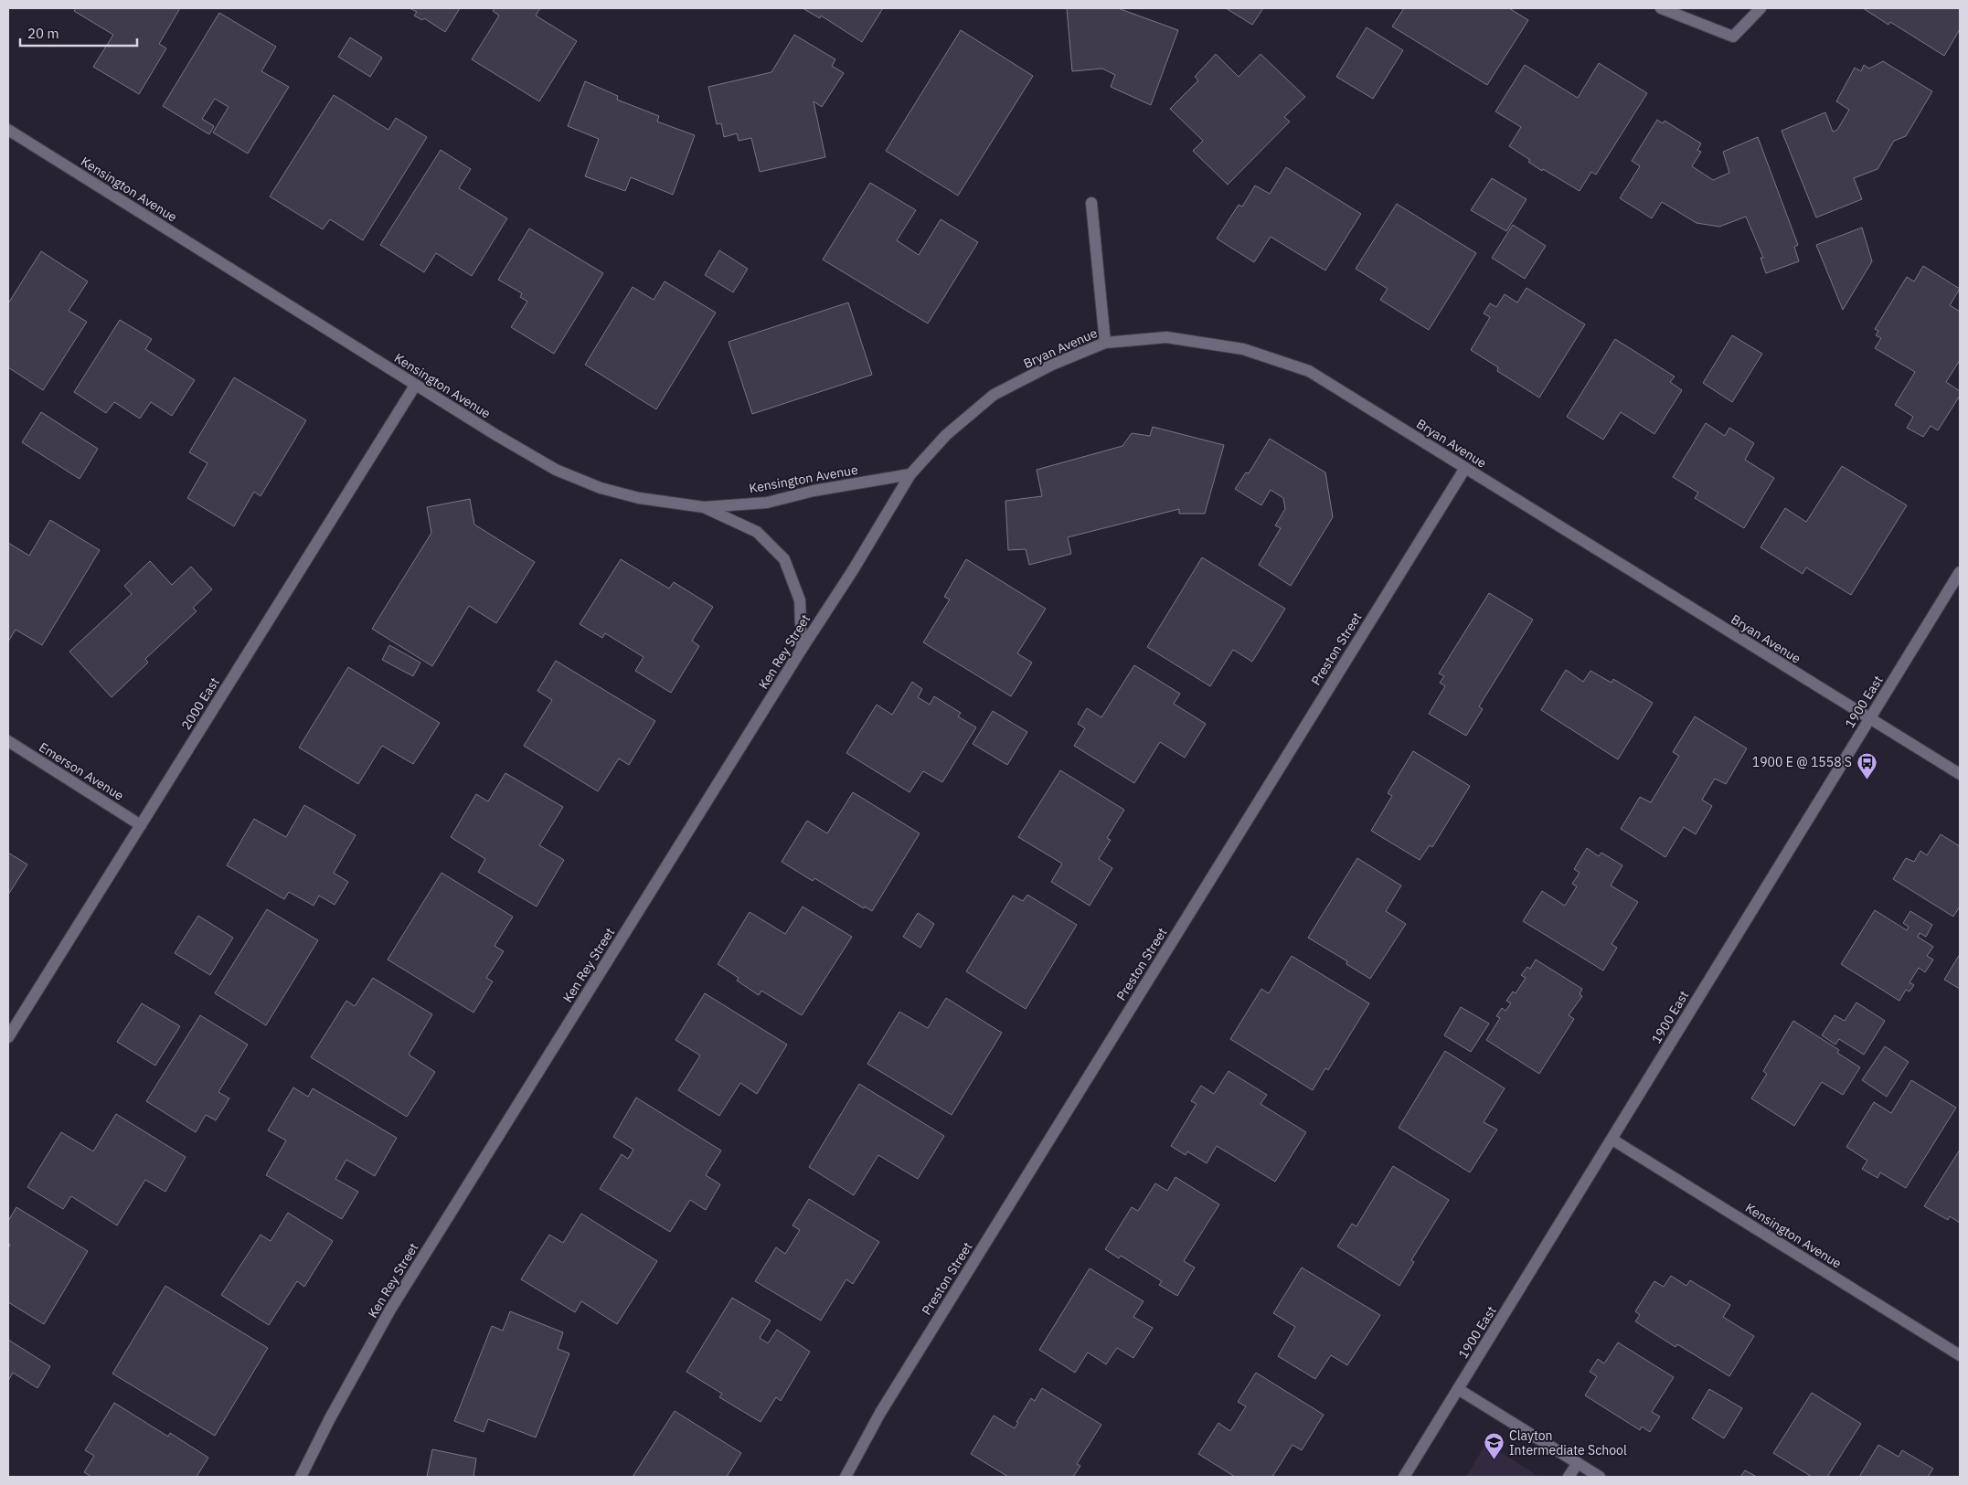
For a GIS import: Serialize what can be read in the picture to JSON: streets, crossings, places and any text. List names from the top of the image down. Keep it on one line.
{"streets":{"street":["Kensington Avenue","Bryan Avenue","Preston Street","Ken Rey Street","1900 East","2000 East","Emerson Avenue"]},"crossings":[["Kensington Avenue","Bryan Avenue"],["Kensington Avenue","Ken Rey Street"],["Kensington Avenue","1900 East"],["Kensington Avenue","2000 East"],["Bryan Avenue","Preston Street"],["Bryan Avenue","Ken Rey Street"],["Bryan Avenue","1900 East"],["2000 East","Emerson Avenue"]],"places":{"bus stop":["1900 E @ 1558 S"],"school or university":["Clayton Intermediate School"]},"scale_bar":"20 m"}
